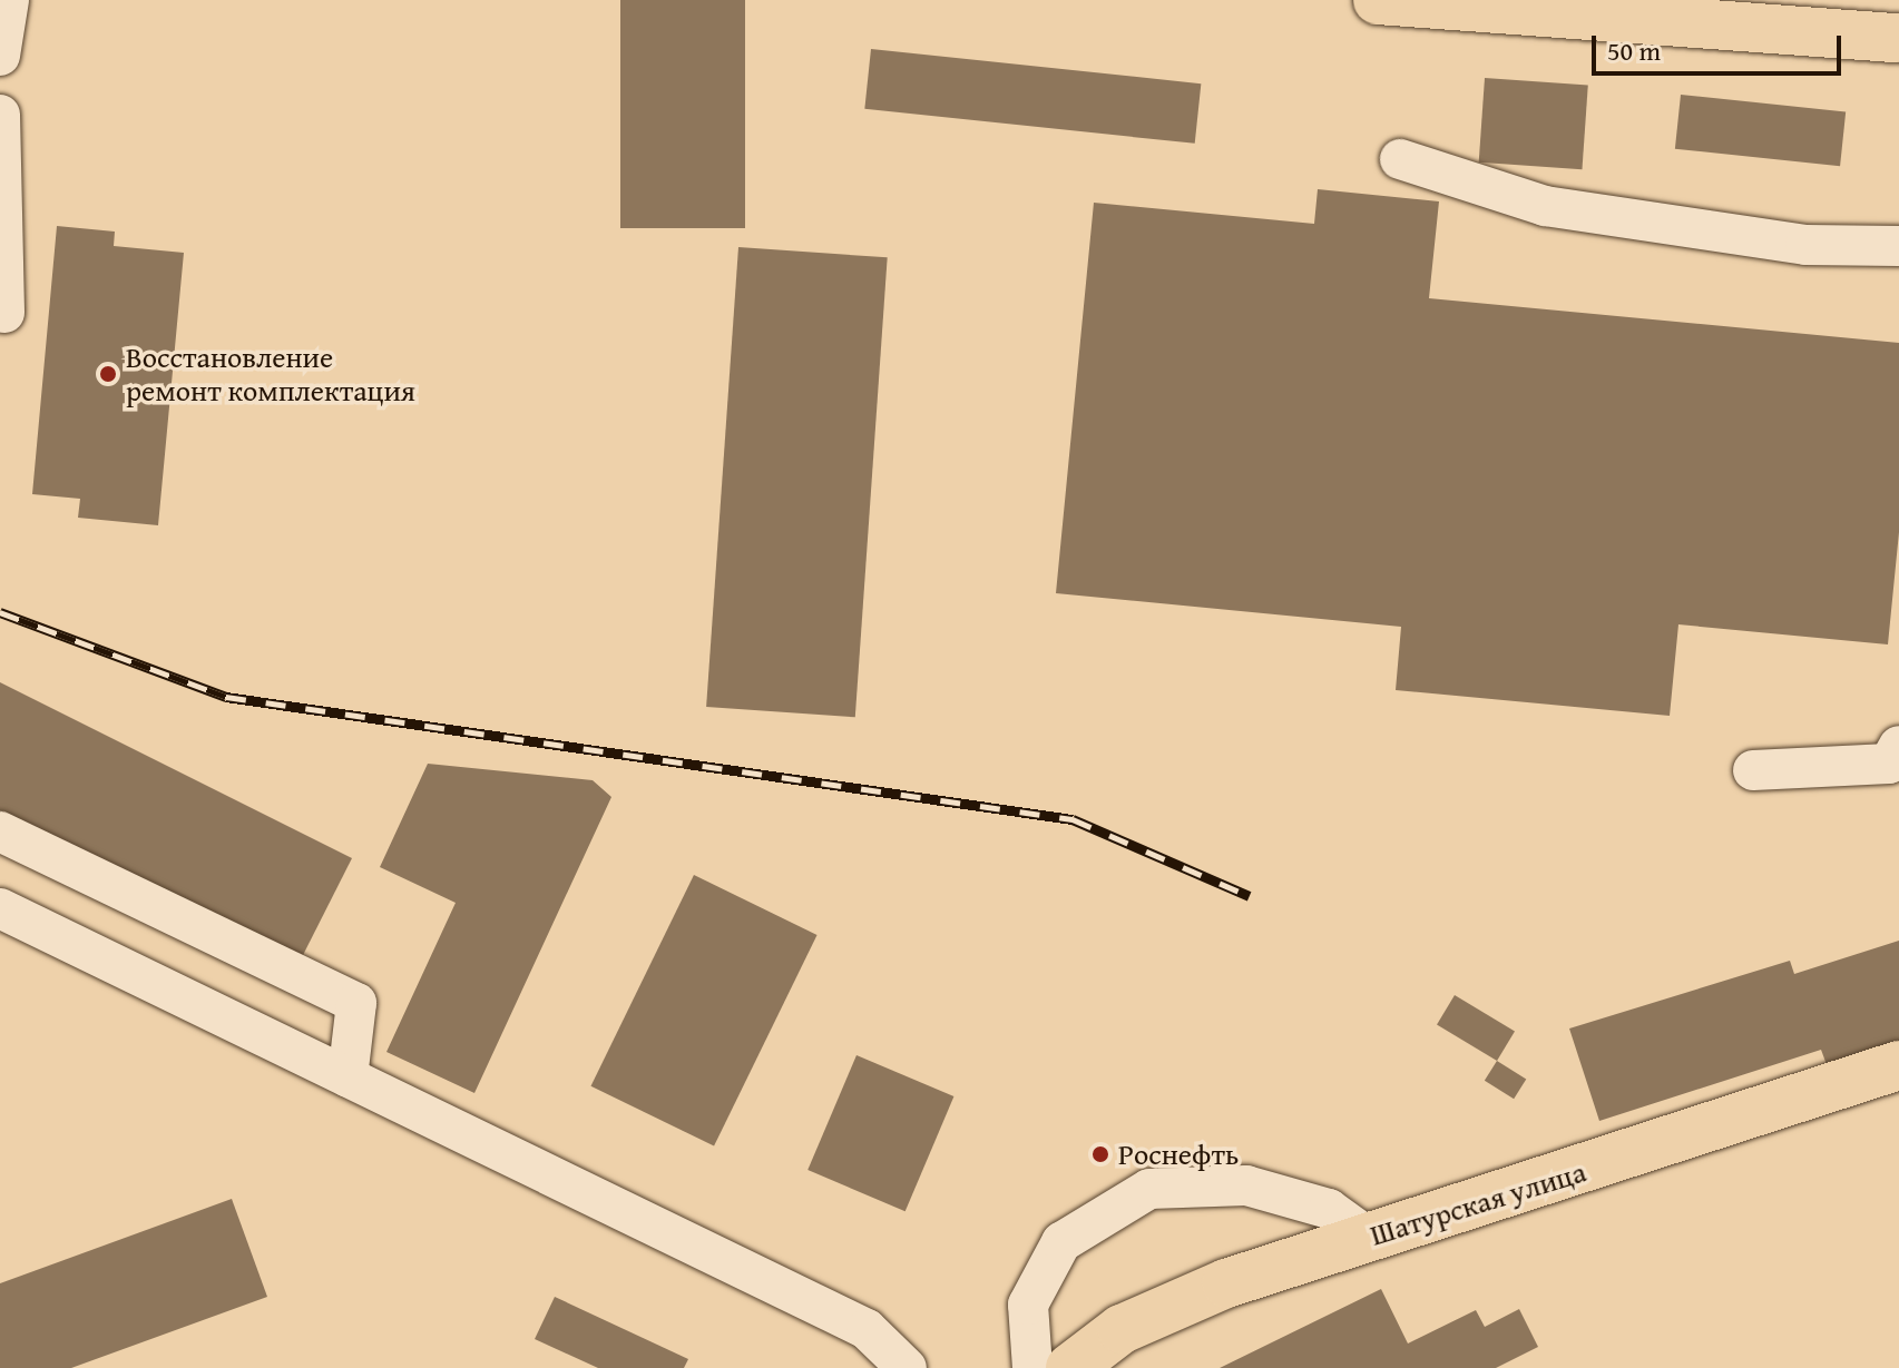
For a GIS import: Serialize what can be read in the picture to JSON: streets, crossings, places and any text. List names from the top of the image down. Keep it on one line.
{"streets":{"main road":["Шатурская улица"]},"places":["Восстановление ремонт комплектация","Роснефть"],"scale_bar":"50 m"}
